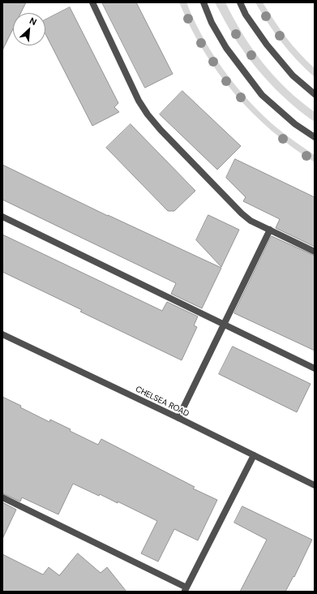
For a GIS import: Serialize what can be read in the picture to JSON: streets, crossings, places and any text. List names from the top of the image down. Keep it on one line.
{"streets":{"street":["CHELSEA ROAD"]},"north":"top right"}
